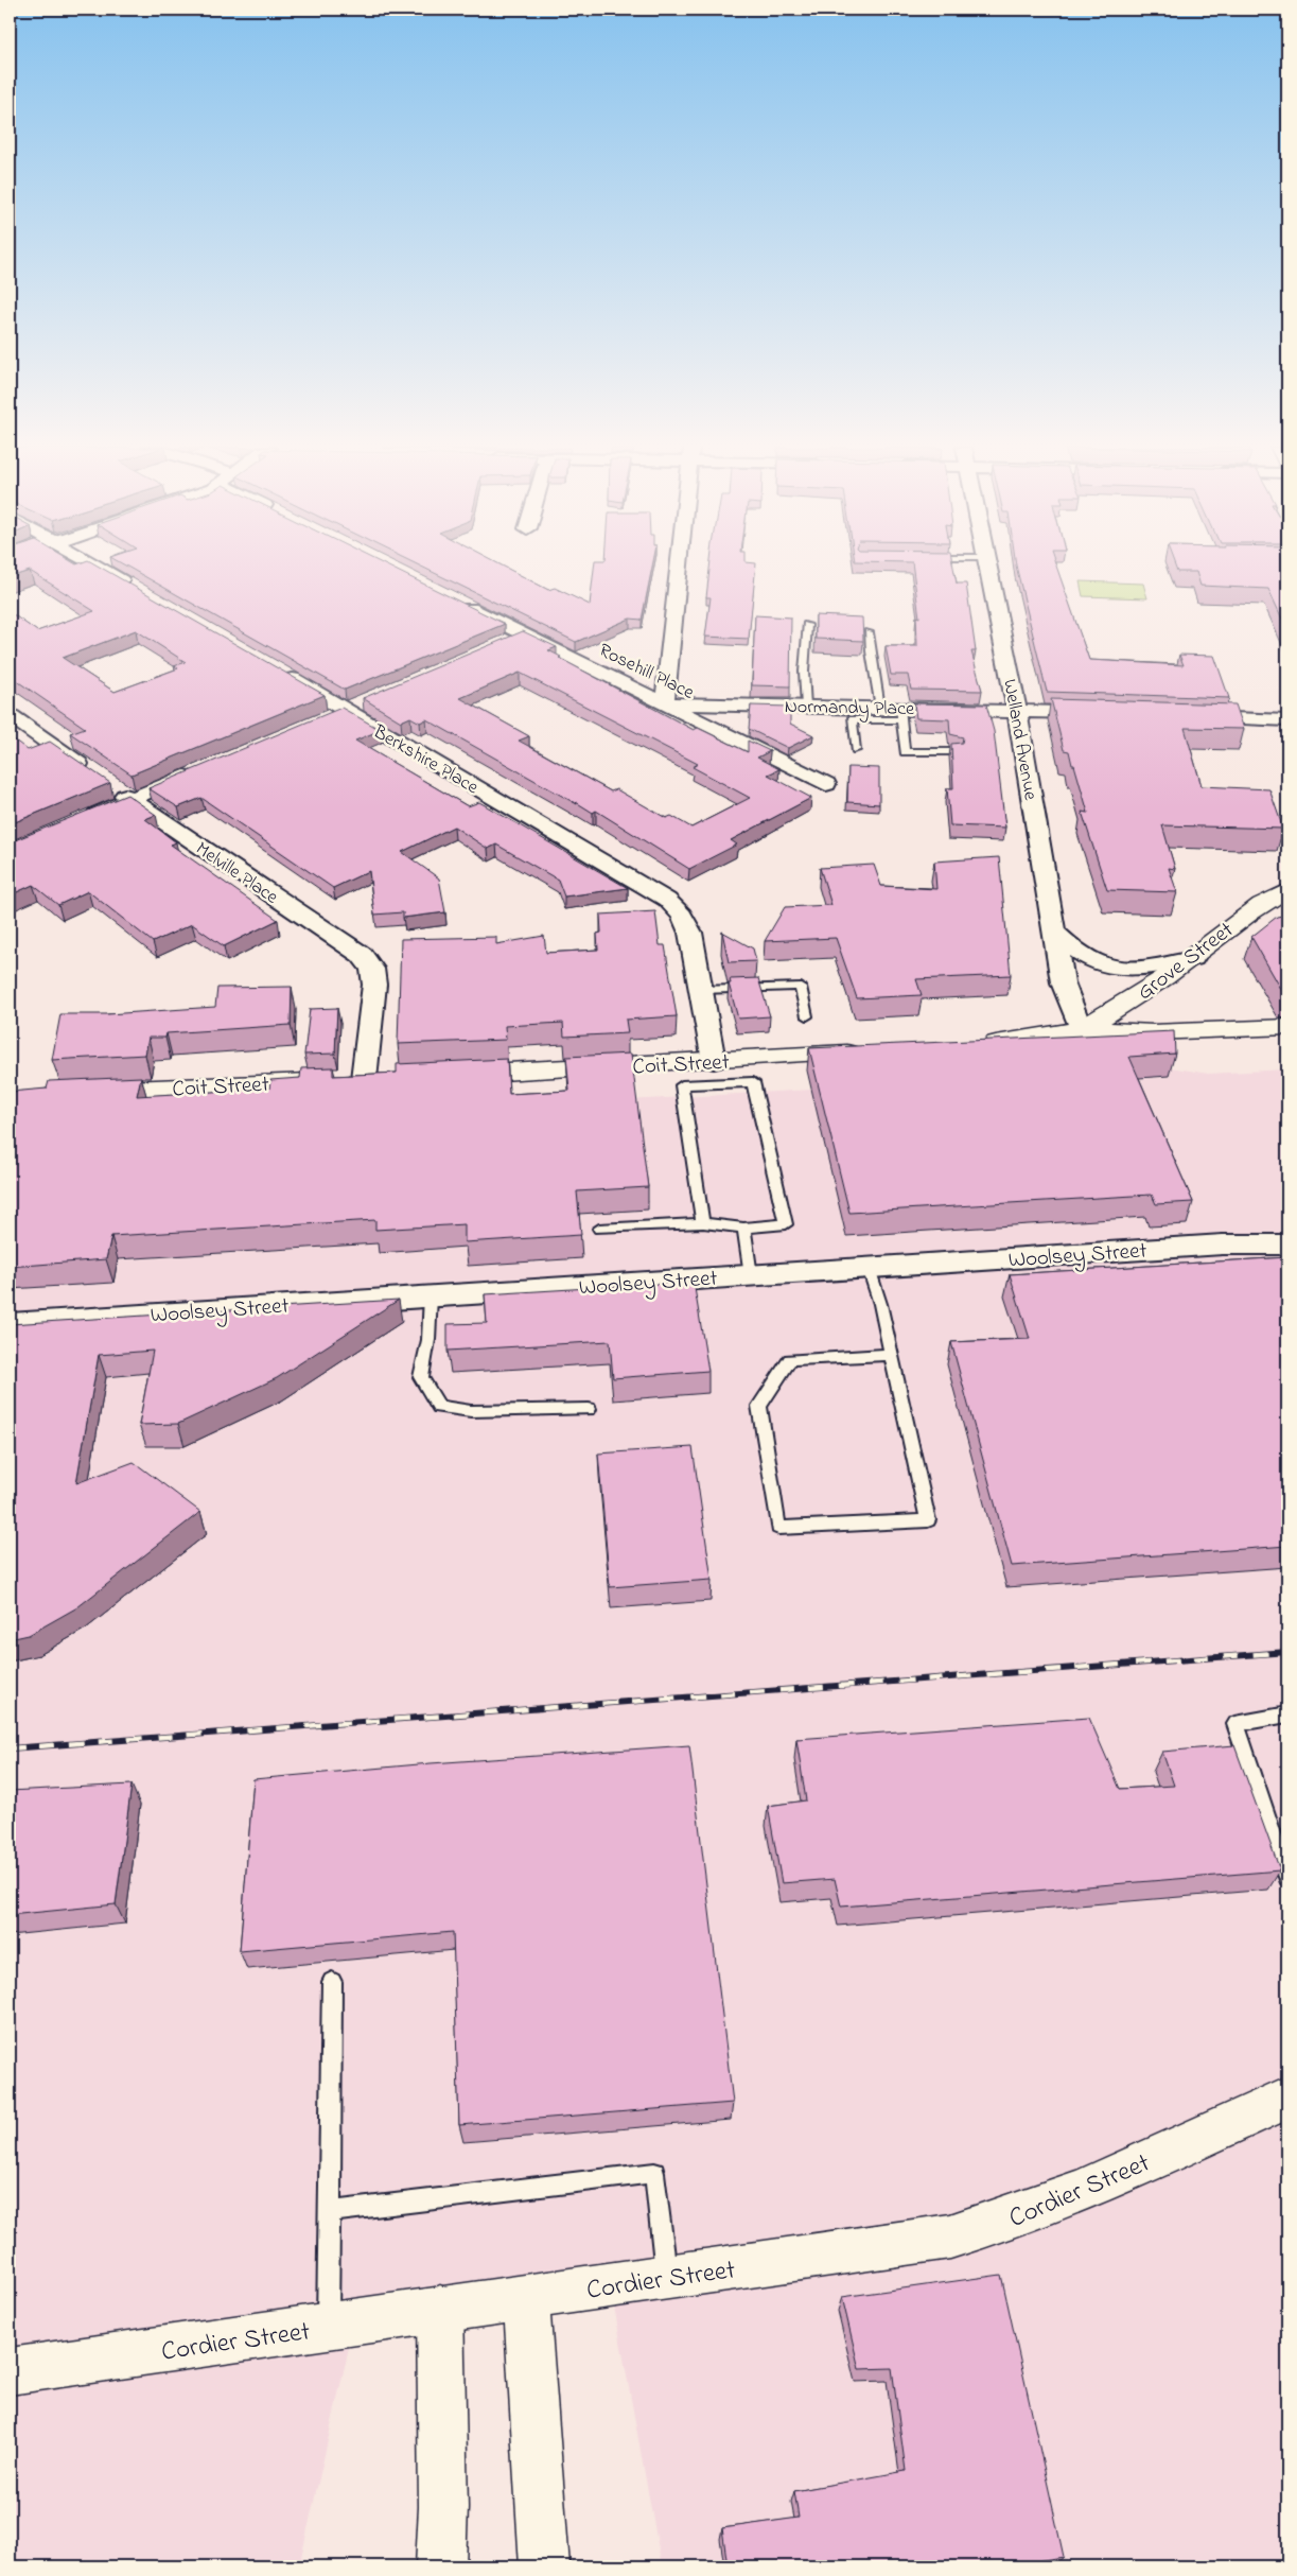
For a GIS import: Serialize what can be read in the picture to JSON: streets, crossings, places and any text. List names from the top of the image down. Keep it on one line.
{"streets":{"main road":["Grove Street","Coit Street","Cordier Street"],"street":["Rosehill Place","Normandy Place","Welland Avenue","Berkshire Place","Melville Place","Woolsey Street"]},"crossings":[["Rosehill Place","Normandy Place"],["Normandy Place","Welland Avenue"],["Welland Avenue","Grove Street"],["Berkshire Place","Coit Street"],["Melville Place","Coit Street"]]}
